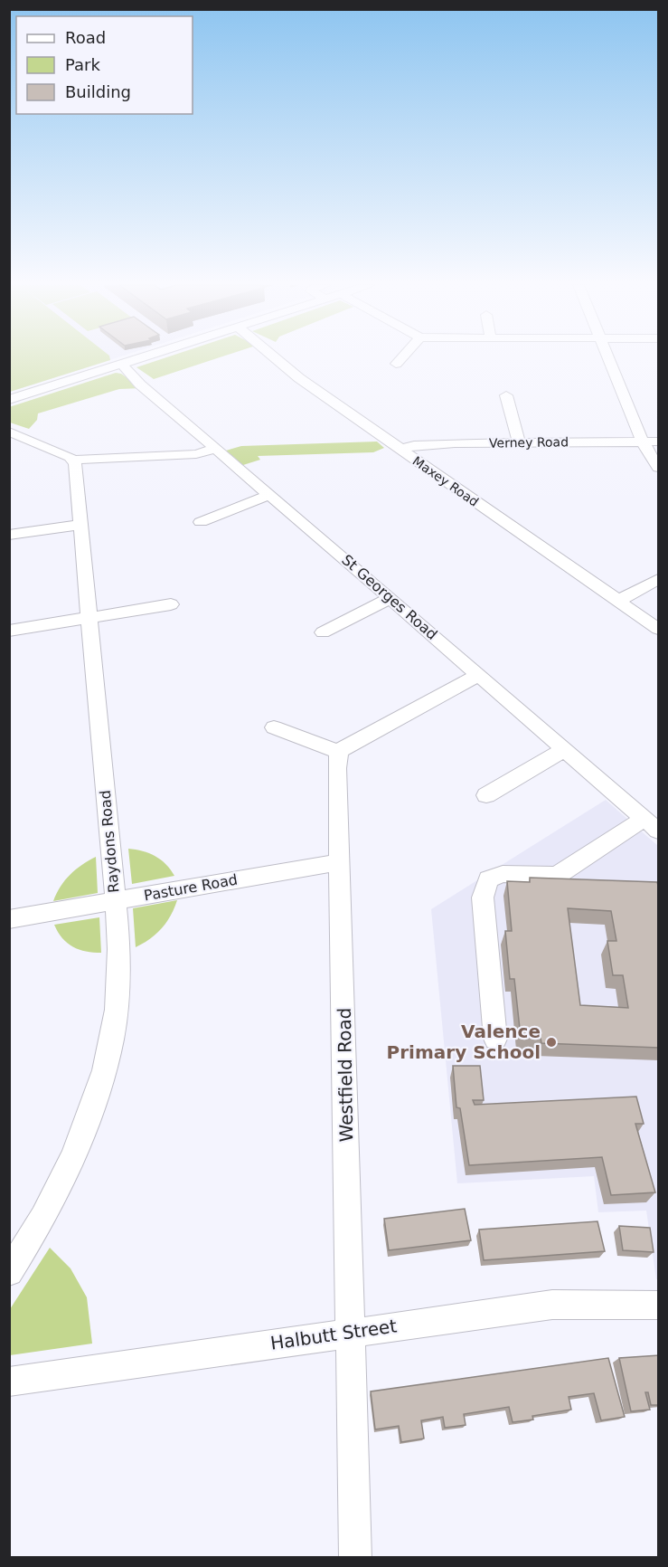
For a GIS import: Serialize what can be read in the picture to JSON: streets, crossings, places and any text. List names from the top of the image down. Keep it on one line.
{"streets":{"street":["Verney Road","Maxey Road","St Georges Road","Raydons Road","Pasture Road","Westfield Road","Halbutt Street"]},"crossings":[["Verney Road","Maxey Road"],["Raydons Road","Pasture Road"],["Pasture Road","Westfield Road"],["Westfield Road","Halbutt Street"]],"places":["Valence Primary School"],"legend":["Road","Park","Building"]}
